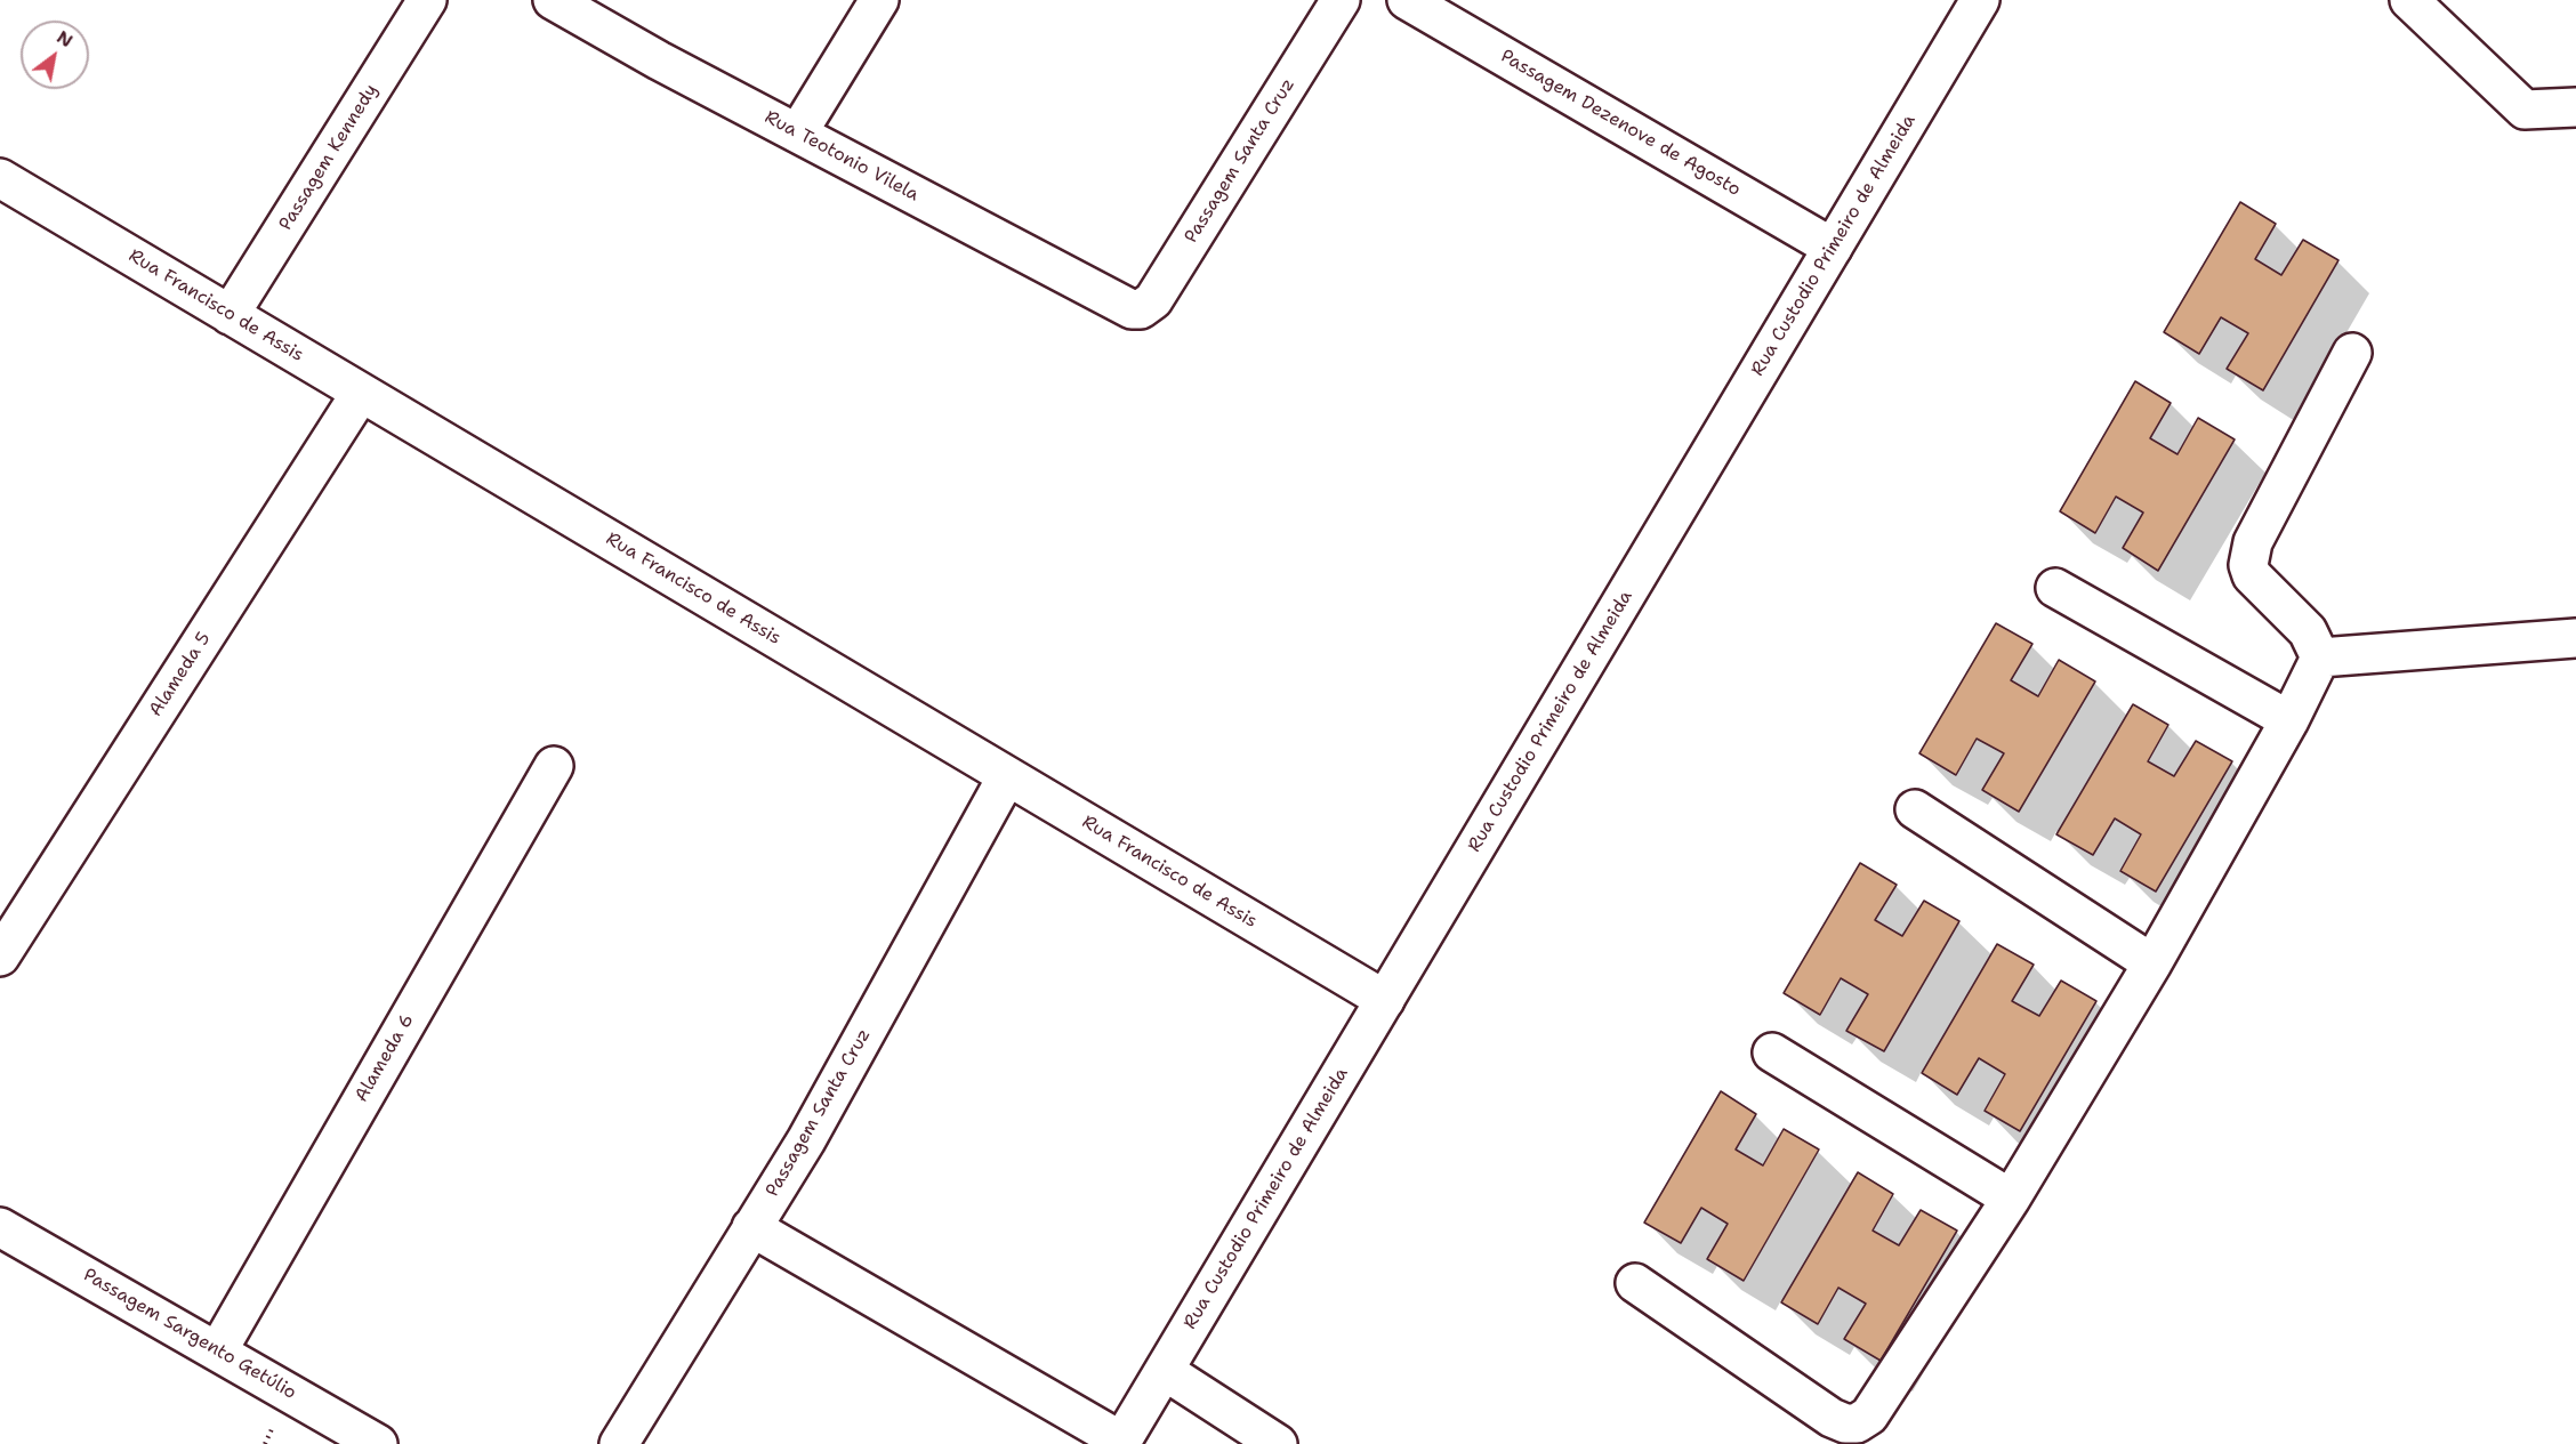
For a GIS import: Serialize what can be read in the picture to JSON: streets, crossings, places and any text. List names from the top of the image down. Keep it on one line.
{"streets":{"street":["Passagem Dezenove de Agosto","Rua Teotonio Vilela","Passagem Kennedy","Passagem Santa Cruz","Rua Custodio Primeiro de Almeida","Rua Francisco de Assis","Alameda 5","Alameda 6","Passagem Sargento Getúlio"]},"crossings":[["Passagem Dezenove de Agosto","Rua Custodio Primeiro de Almeida"],["Rua Teotonio Vilela","Passagem Santa Cruz"],["Passagem Kennedy","Rua Francisco de Assis"],["Passagem Santa Cruz","Rua Francisco de Assis"],["Rua Custodio Primeiro de Almeida","Rua Francisco de Assis"],["Rua Francisco de Assis","Alameda 5"],["Alameda 6","Passagem Sargento Getúlio"]],"north":"top right"}
